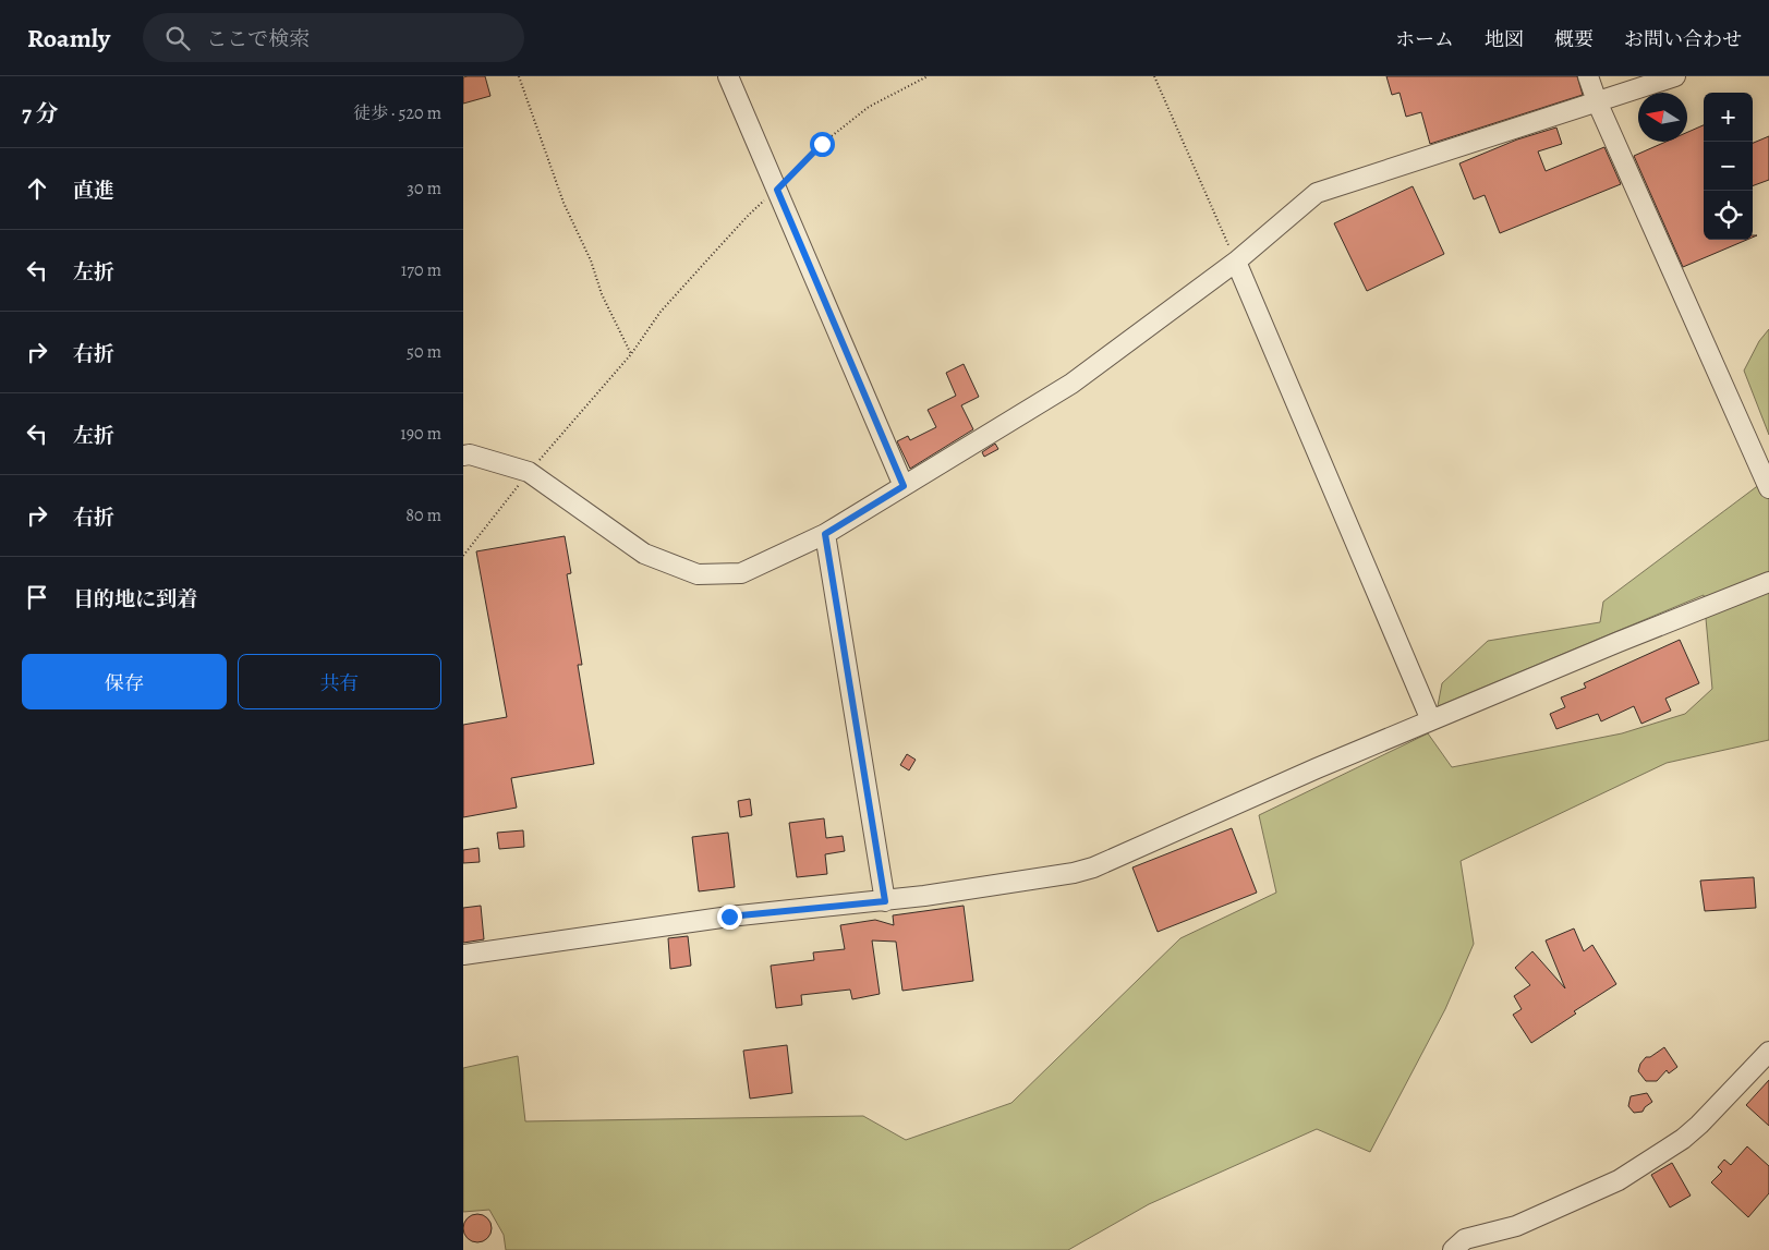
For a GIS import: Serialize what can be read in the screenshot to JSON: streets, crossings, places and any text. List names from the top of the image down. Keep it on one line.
{"north":"left","page":{"header":"Roamly","search":"ここで検索","nav":["ホーム","地図","概要","お問い合わせ"],"heading":["7 分","徒歩 · 520 m"],"map_buttons":["+","−"],"list":[["直進","30 m"],["左折","170 m"],["右折","50 m"],["左折","190 m"],["右折","80 m"],"目的地に到着"],"buttons":["保存","共有"]}}
